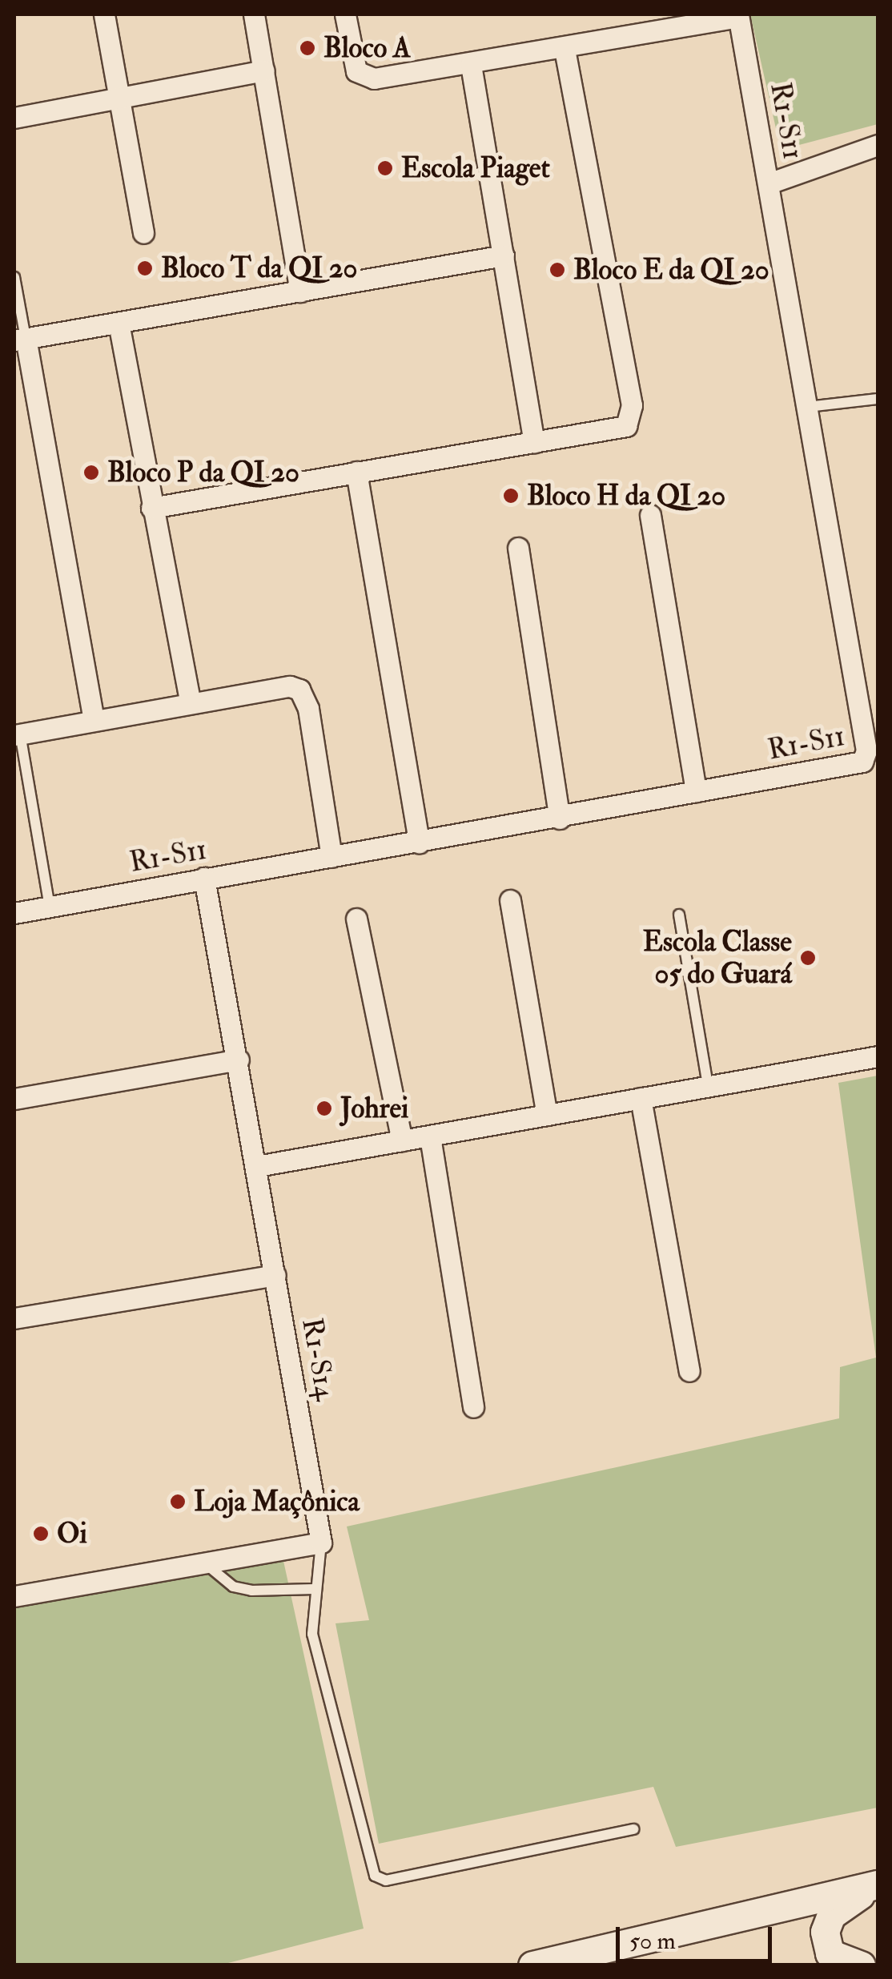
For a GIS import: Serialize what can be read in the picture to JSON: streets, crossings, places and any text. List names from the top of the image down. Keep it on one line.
{"streets":{"street":["R1-S11","R1-S14"]},"crossings":[["R1-S11","R1-S14"]],"places":["Bloco A","Escola Piaget","Bloco T da QI 20","Bloco E da QI 20","Bloco P da QI 20","Bloco H da QI 20","Escola Classe 05 do Guará","Johrei","Loja Maçônica","Oi"],"scale_bar":"50 m"}
